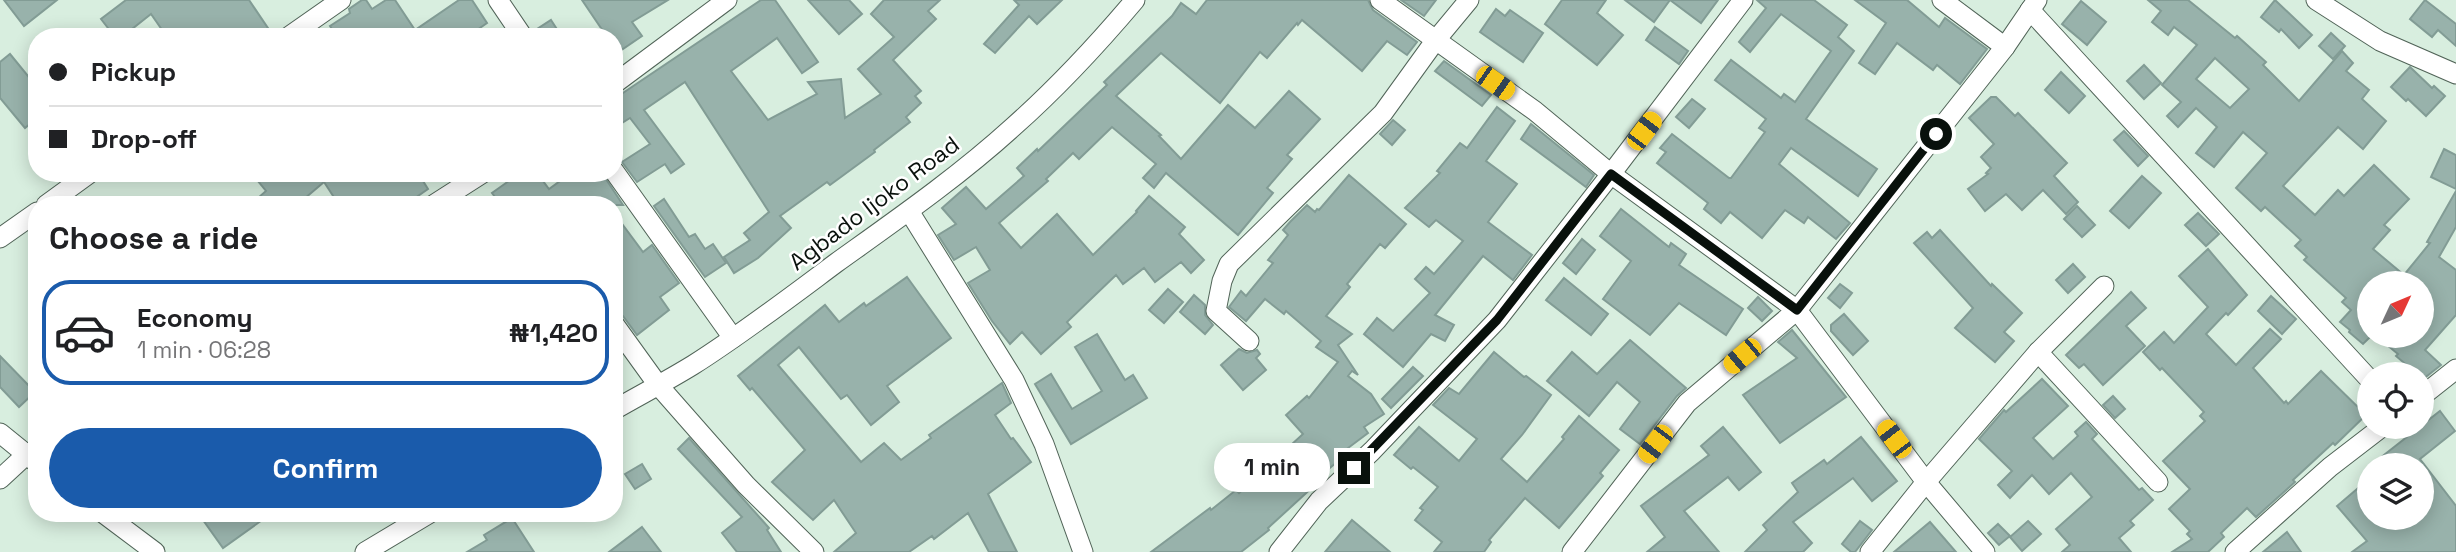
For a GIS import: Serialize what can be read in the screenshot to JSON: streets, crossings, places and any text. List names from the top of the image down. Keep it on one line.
{"streets":{"street":["Agbado Ijoko Road"]},"north":"top right","page":{"banner":["Pickup","Drop-off"],"heading":"Choose a ride","list":[{"name":"Economy","note":"1 min · 06:28","value":"₦1,420"}],"buttons":"Confirm","bubble":"1 min"}}
